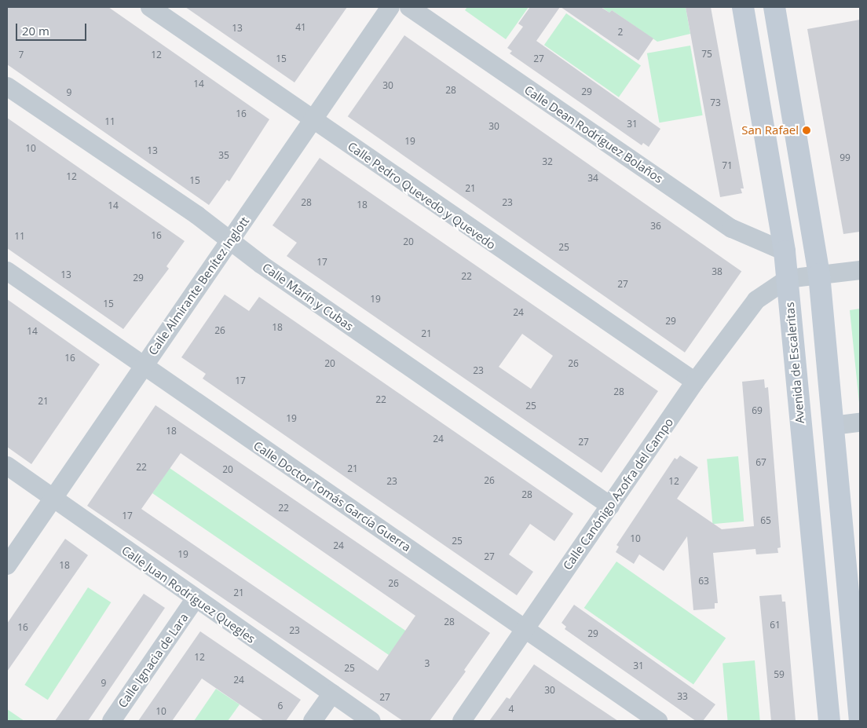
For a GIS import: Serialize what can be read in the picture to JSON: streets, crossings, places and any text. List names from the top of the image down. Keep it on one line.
{"streets":{"street":["Calle Dean Rodríguez Bolaños","Calle Pedro Quevedo y Quevedo","Calle Almirante Benítez Inglott","Calle Marín y Cubas","Avenida de Escaleritas","Calle Canónigo Azofra del Campo","Calle Doctor Tomás García Guerra","Calle Juan Rodríguez Quegles","Calle Ignacia de Lara"]},"crossings":[["Calle Dean Rodríguez Bolaños","Avenida de Escaleritas"],["Calle Pedro Quevedo y Quevedo","Calle Almirante Benítez Inglott"],["Calle Pedro Quevedo y Quevedo","Calle Canónigo Azofra del Campo"],["Calle Almirante Benítez Inglott","Calle Marín y Cubas"],["Calle Almirante Benítez Inglott","Calle Doctor Tomás García Guerra"],["Calle Almirante Benítez Inglott","Calle Juan Rodríguez Quegles"],["Calle Marín y Cubas","Calle Canónigo Azofra del Campo"],["Avenida de Escaleritas","Calle Canónigo Azofra del Campo"],["Calle Canónigo Azofra del Campo","Calle Doctor Tomás García Guerra"],["Calle Juan Rodríguez Quegles","Calle Ignacia de Lara"]],"places":["San Rafael"],"house_numbers":["41","13","2","75","7","12","15","27","14","30","28","29","9","73","16","11","31","30","19","10","13","35","99","32","71","12","34","15","21","28","23","18","14","36","16","11","20","25","17","38","13","22","29","27","19","15","24","29","18","26","14","21","16","20","26","23","17","28","22","21","25","69","19","18","24","27","67","22","21","20","26","23","12","28","22","17","65","10","25","24","19","27","18","63","26","21","28","61","16","23","29","12","3","31","25","59","24","9","30","33","27","6","4","10"],"scale_bar":"20 m"}
